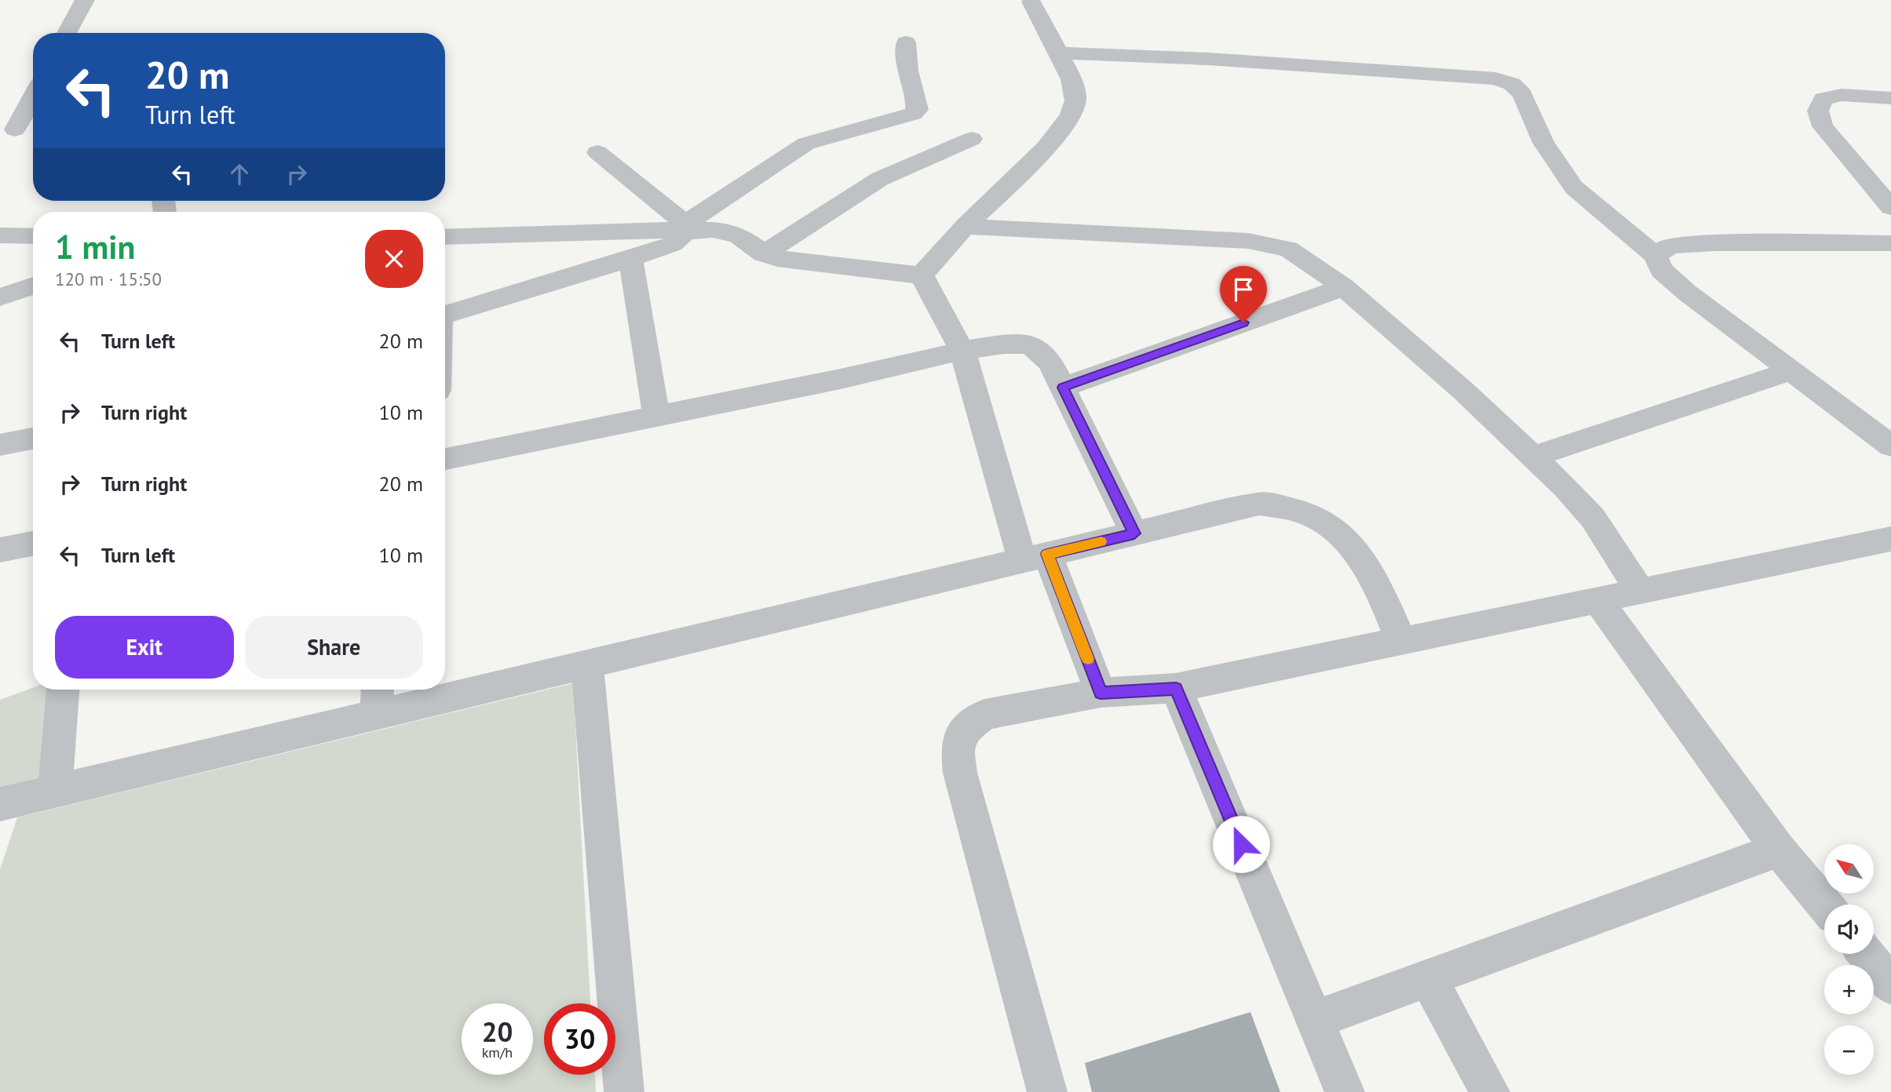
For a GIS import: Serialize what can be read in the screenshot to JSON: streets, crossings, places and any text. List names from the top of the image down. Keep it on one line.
{"north":"top left","page":{"turn":["20 m","Turn left"],"heading":["1 min","120 m · 15:50"],"list":[{"name":"Turn left","value":"20 m"},{"name":"Turn right","value":"10 m"},{"name":"Turn right","value":"20 m"},{"name":"Turn left","value":"10 m"}],"buttons":["Exit","Share"],"map_buttons":["+","−"],"speed":"20 km/h","limit":"30"}}
